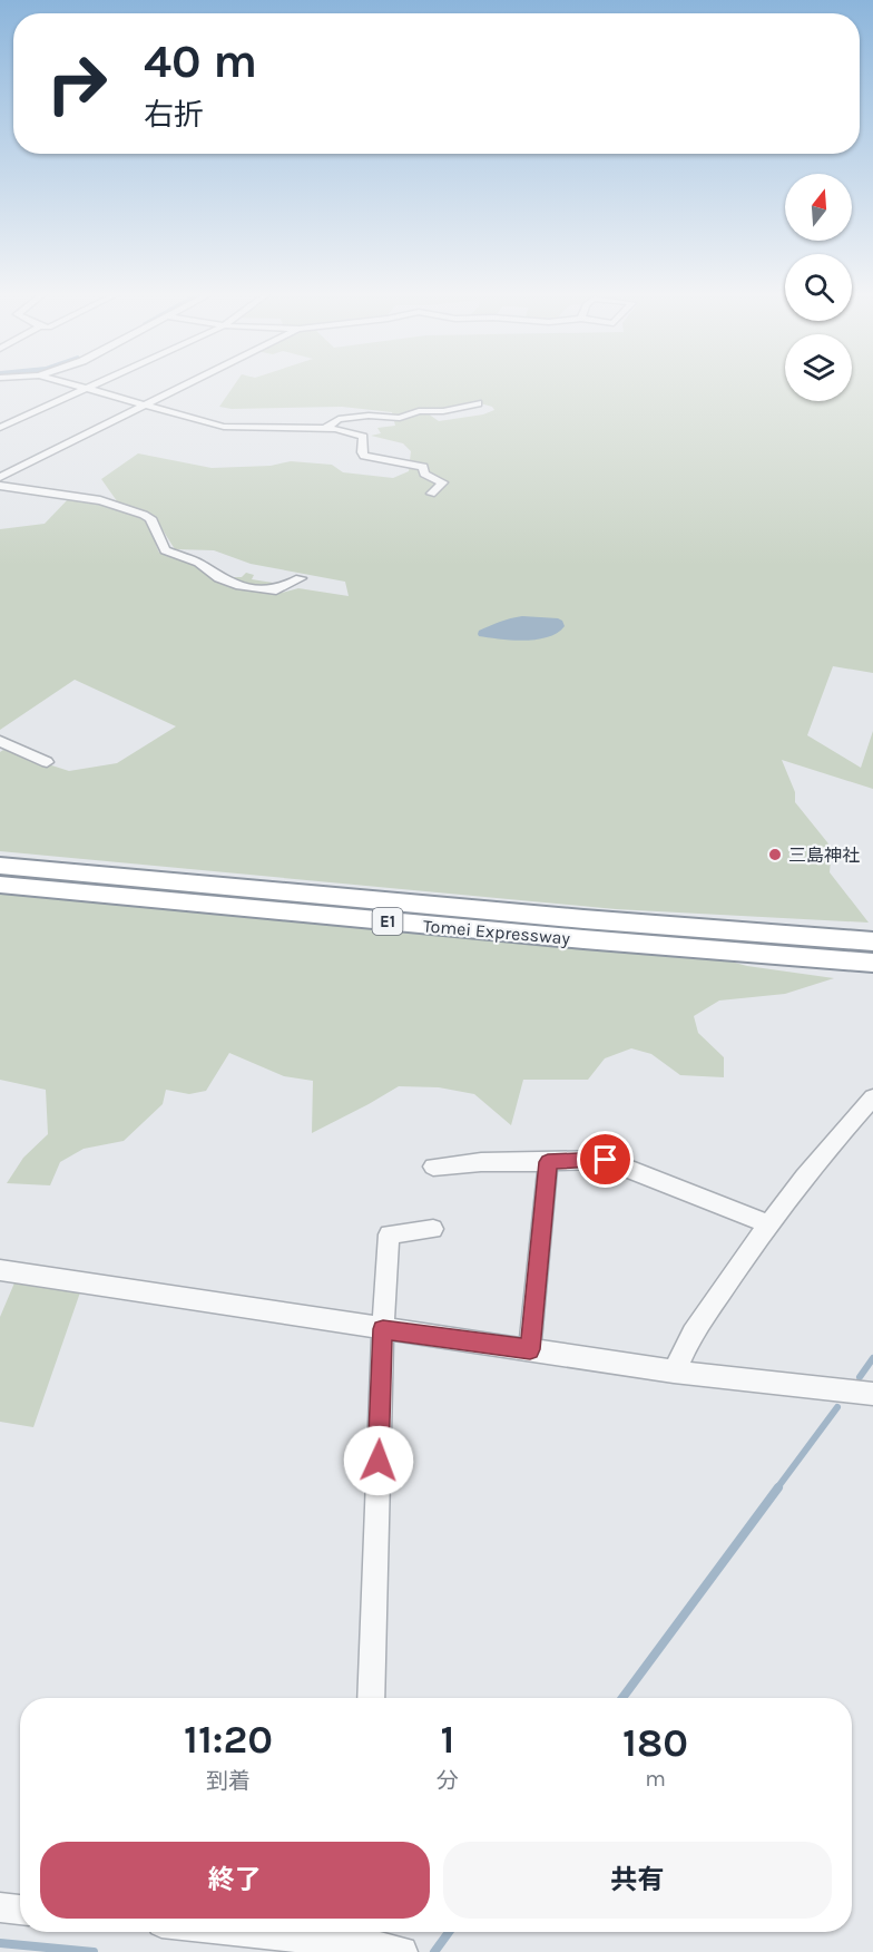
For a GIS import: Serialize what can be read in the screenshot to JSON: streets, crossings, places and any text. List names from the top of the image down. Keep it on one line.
{"streets":{"highway":["E1","Tomei Expressway"]},"places":["三島神社"],"north":"top","page":{"turn":["40 m","右折"],"eta":["11:20","到着","1","分","180","m"],"buttons":["終了","共有"]}}
